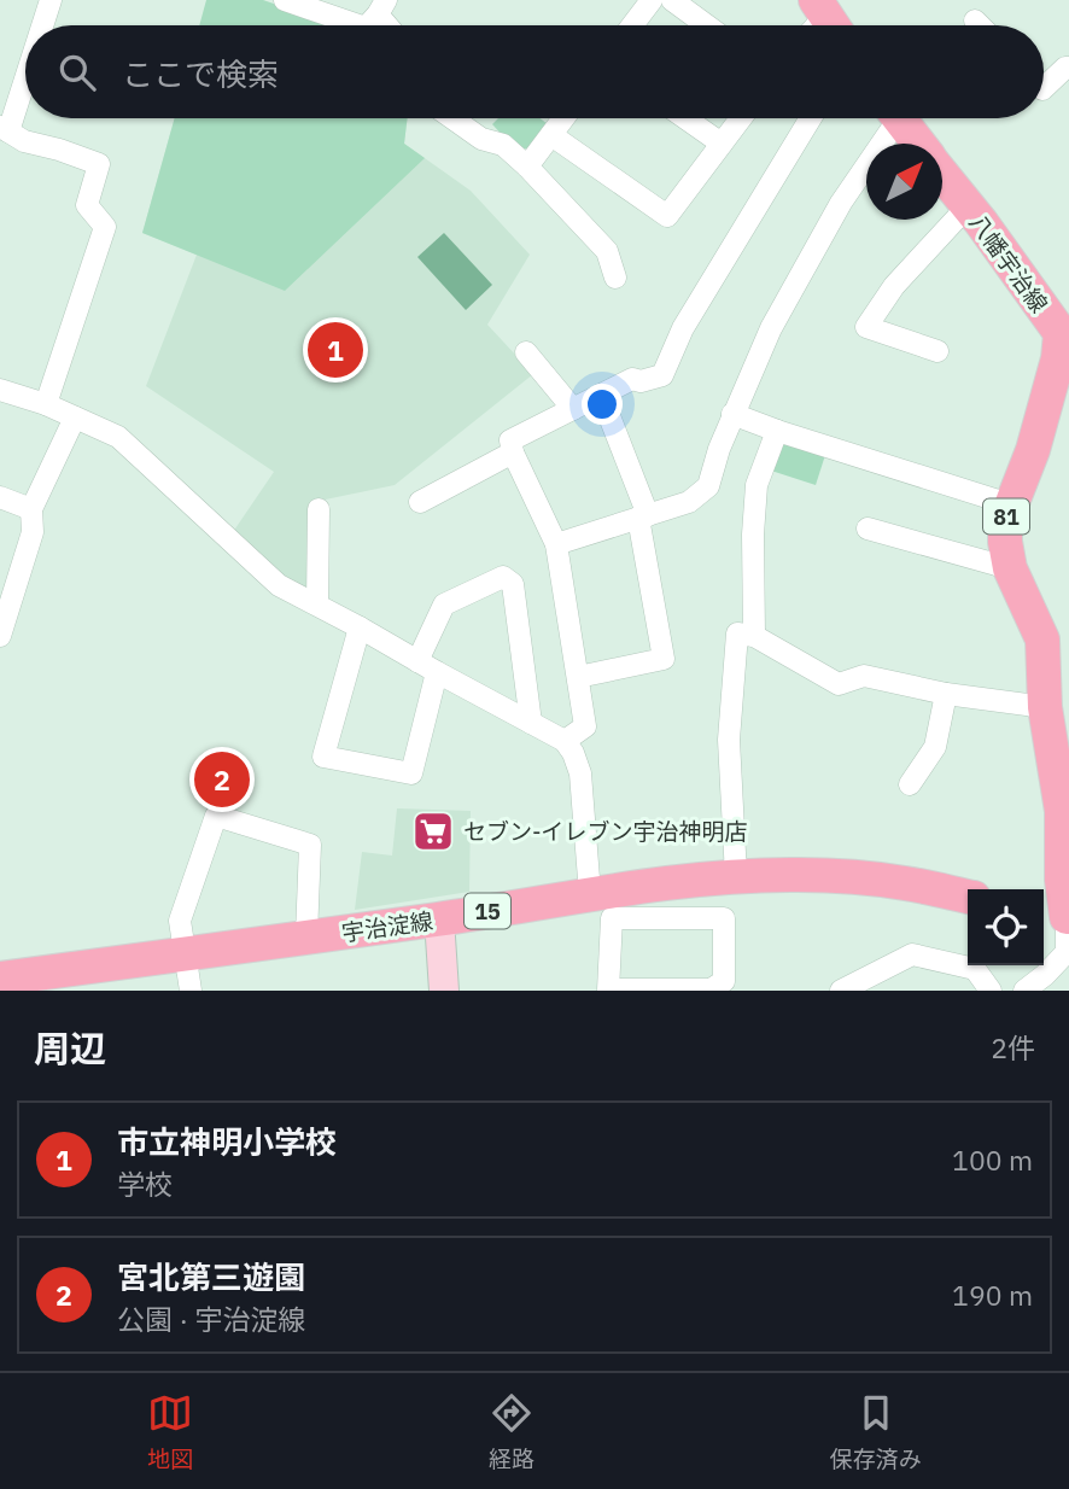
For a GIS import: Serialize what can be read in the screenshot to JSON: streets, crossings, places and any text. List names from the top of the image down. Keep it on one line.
{"streets":{"main road":["八幡宇治線","81","15","宇治淀線"]},"places":{"supermarket":["セブン-イレブン宇治神明店"]},"north":"top right","page":{"search":"ここで検索","pins":["1","2"],"heading":["周辺","2件"],"list":[{"mark":"1","name":"市立神明小学校","note":"学校","value":"100 m"},{"mark":"2","name":"宮北第三遊園","note":"公園 · 宇治淀線","value":"190 m"}],"nav":["地図","経路","保存済み"]}}
